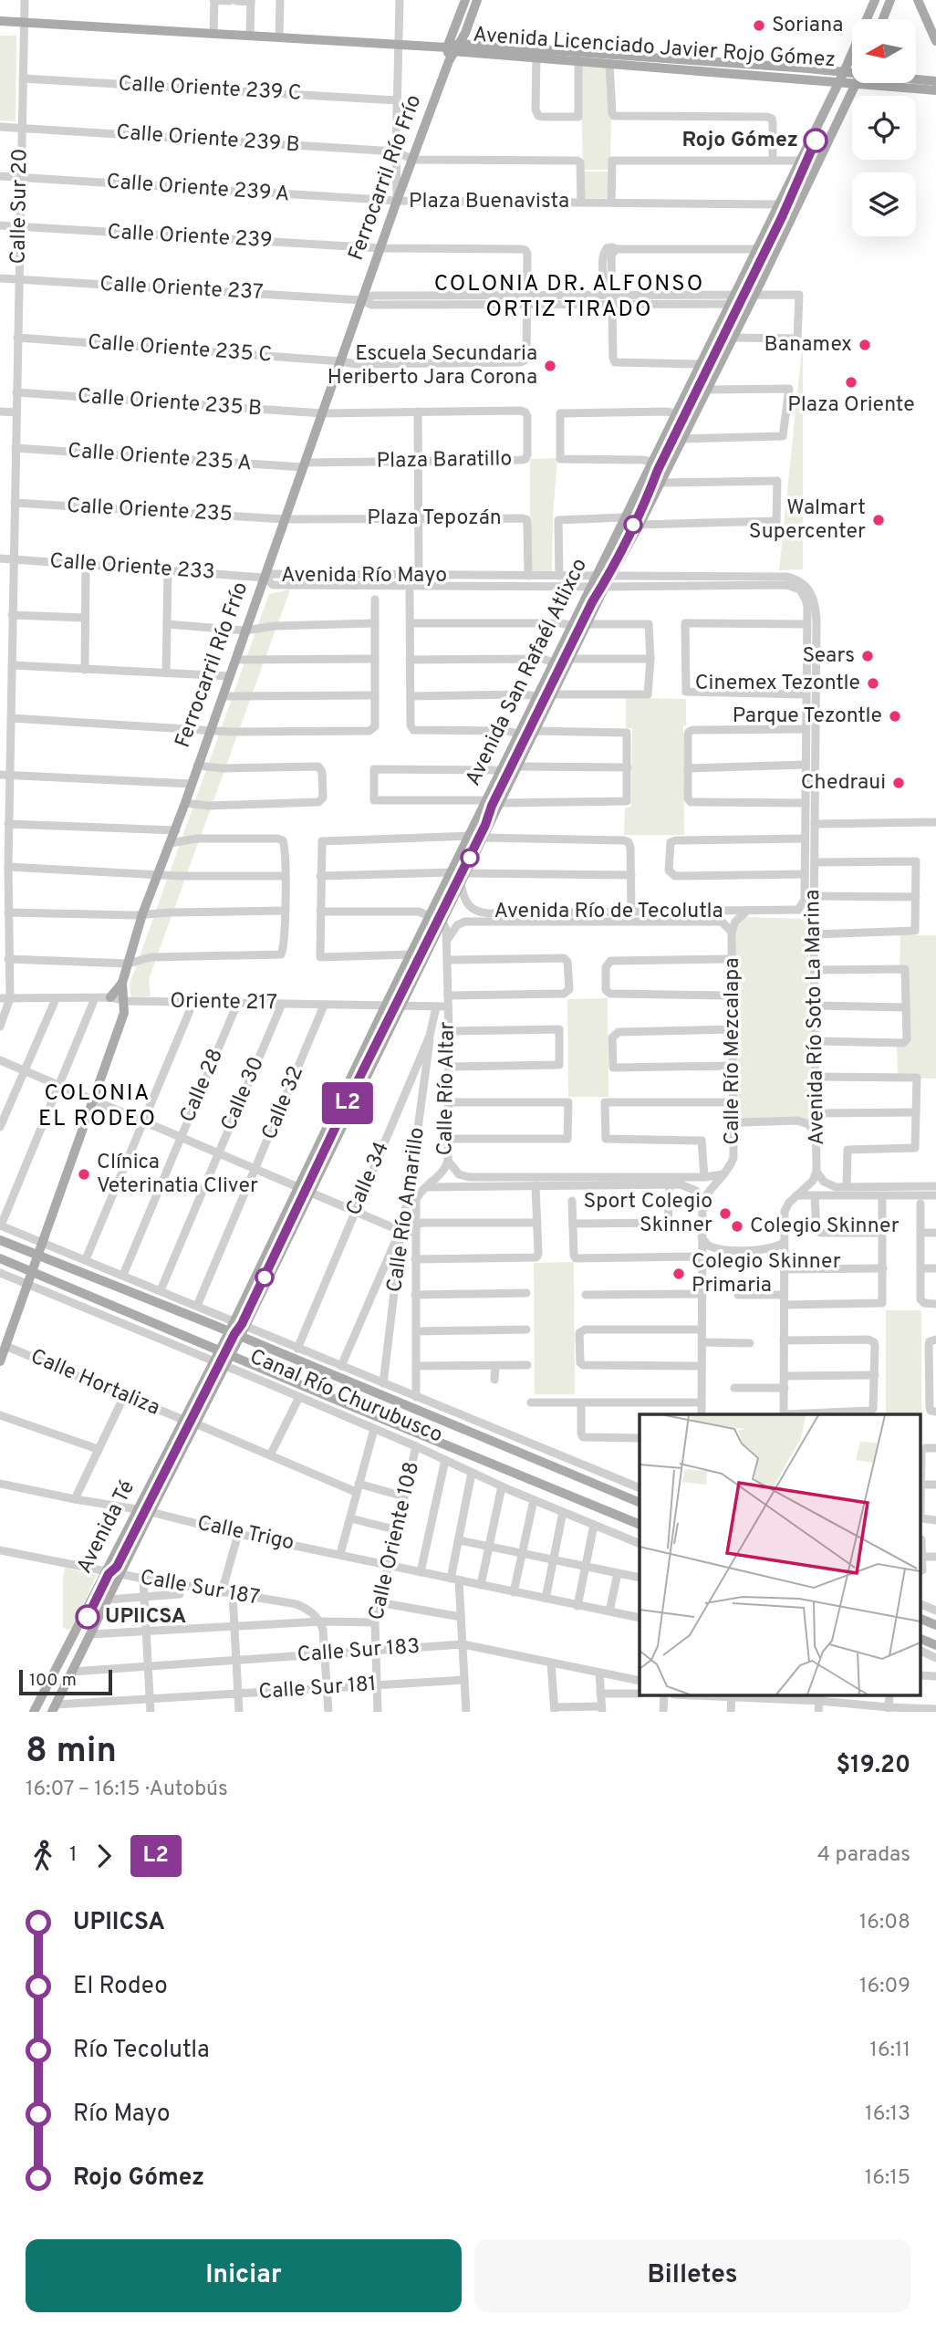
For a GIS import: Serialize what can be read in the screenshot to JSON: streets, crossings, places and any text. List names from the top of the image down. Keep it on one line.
{"streets":{"main road":["Avenida Licenciado Javier Rojo Gómez","Ferrocarril Río Frío","Avenida San Rafaél Atlixco","Canal Río Churubusco","Avenida Té"],"street":["Calle Oriente 239 C","Calle Oriente 239 B","Calle Oriente 239 A","Plaza Buenavista","Calle Sur 20","Calle Oriente 239","Calle Oriente 237","Calle Oriente 235 C","Calle Oriente 235 B","Calle Oriente 235 A","Plaza Baratillo","Calle Oriente 235","Plaza Tepozán","Calle Oriente 233","Avenida Río Mayo","Avenida Río de Tecolutla","Oriente 217","Avenida Río Soto La Marina","Calle Río Mezcalapa","Calle 28","Calle Río Altar","Calle 30","Calle 32","Calle 34","Calle Río Amarillo","Calle Hortaliza","Calle Trigo","Calle Oriente 108","Calle Sur 187","Calle Sur 183","Calle Sur 181"]},"crossings":[["Avenida Licenciado Javier Rojo Gómez","Ferrocarril Río Frío"],["Avenida Licenciado Javier Rojo Gómez","Calle Sur 20"],["Avenida Licenciado Javier Rojo Gómez","Avenida San Rafaél Atlixco"],["Calle Oriente 239 C","Calle Sur 20"],["Calle Oriente 239 B","Ferrocarril Río Frío"],["Calle Oriente 239 B","Plaza Buenavista"],["Calle Oriente 239 B","Calle Sur 20"],["Ferrocarril Río Frío","Calle Oriente 239 A"],["Ferrocarril Río Frío","Plaza Buenavista"],["Ferrocarril Río Frío","Calle Oriente 239"],["Ferrocarril Río Frío","Calle Oriente 237"],["Ferrocarril Río Frío","Calle Oriente 235 C"],["Ferrocarril Río Frío","Calle Oriente 235 B"],["Ferrocarril Río Frío","Calle Oriente 235 A"],["Ferrocarril Río Frío","Plaza Baratillo"],["Ferrocarril Río Frío","Calle Oriente 235"],["Ferrocarril Río Frío","Plaza Tepozán"],["Ferrocarril Río Frío","Calle Oriente 233"],["Ferrocarril Río Frío","Avenida Río Mayo"],["Ferrocarril Río Frío","Oriente 217"],["Ferrocarril Río Frío","Calle Hortaliza"],["Ferrocarril Río Frío","Canal Río Churubusco"],["Calle Oriente 239 A","Plaza Buenavista"],["Calle Oriente 239 A","Calle Sur 20"],["Plaza Buenavista","Avenida San Rafaél Atlixco"],["Calle Sur 20","Calle Oriente 239"],["Calle Sur 20","Calle Oriente 237"],["Calle Sur 20","Calle Oriente 235 C"],["Calle Sur 20","Calle Oriente 235 B"],["Calle Sur 20","Calle Oriente 235 A"],["Calle Sur 20","Calle Oriente 235"],["Calle Sur 20","Calle Oriente 233"],["Calle Sur 20","Oriente 217"],["Calle Oriente 239","Calle Oriente 237"],["Calle Oriente 239","Calle Oriente 235 C"],["Calle Oriente 237","Calle Oriente 235 C"],["Calle Oriente 235 B","Plaza Baratillo"],["Calle Oriente 235 A","Plaza Baratillo"],["Calle Oriente 235","Plaza Tepozán"],["Plaza Tepozán","Avenida Río Mayo"],["Calle Oriente 233","Avenida Río Mayo"],["Avenida Río Mayo","Avenida San Rafaél Atlixco"],["Avenida Río Mayo","Avenida Río Soto La Marina"],["Avenida San Rafaél Atlixco","Avenida Río de Tecolutla"],["Avenida San Rafaél Atlixco","Oriente 217"],["Avenida San Rafaél Atlixco","Calle Río Altar"],["Avenida San Rafaél Atlixco","Canal Río Churubusco"],["Avenida San Rafaél Atlixco","Avenida Té"],["Avenida Río de Tecolutla","Avenida Río Soto La Marina"],["Avenida Río de Tecolutla","Calle Río Mezcalapa"],["Avenida Río de Tecolutla","Calle Río Altar"],["Oriente 217","Calle 28"],["Oriente 217","Calle Río Altar"],["Oriente 217","Calle 30"],["Oriente 217","Calle 32"],["Oriente 217","Calle 34"],["Calle 28","Canal Río Churubusco"],["Calle Río Altar","Canal Río Churubusco"],["Calle 30","Canal Río Churubusco"],["Calle 32","Canal Río Churubusco"],["Calle 34","Calle Río Amarillo"],["Calle 34","Canal Río Churubusco"],["Calle Río Amarillo","Canal Río Churubusco"],["Calle Hortaliza","Avenida Té"],["Canal Río Churubusco","Avenida Té"],["Canal Río Churubusco","Calle Oriente 108"],["Avenida Té","Calle Trigo"],["Avenida Té","Calle Sur 187"],["Avenida Té","Calle Sur 183"],["Avenida Té","Calle Sur 181"],["Calle Trigo","Calle Oriente 108"],["Calle Oriente 108","Calle Sur 183"],["Calle Oriente 108","Calle Sur 181"]],"districts":["COLONIA DR. ALFONSO ORTIZ TIRADO","COLONIA EL RODEO"],"places":["Soriana","Rojo Gómez","Banamex","Escuela Secundaria Heriberto Jara Corona","Plaza Oriente","Walmart Supercenter","Sears","Cinemex Tezontle","Parque Tezontle","Chedraui","Clínica Veterinatia Cliver","Sport Colegio Skinner","Colegio Skinner","Colegio Skinner Primaria","UPIICSA"],"lines":["bus line L2"],"scale_bar":"100 m","north":"left","page":{"on_map":"L2","scale":"100 m","heading":["8 min","16:07 – 16:15 · Autobús","$19.20"],"legs":["1","L2","4 paradas"],"list":[{"name":"UPIICSA","value":"16:08"},{"name":"El Rodeo","value":"16:09"},{"name":"Río Tecolutla","value":"16:11"},{"name":"Río Mayo","value":"16:13"},{"name":"Rojo Gómez","value":"16:15"}],"buttons":["Iniciar","Billetes"]}}
